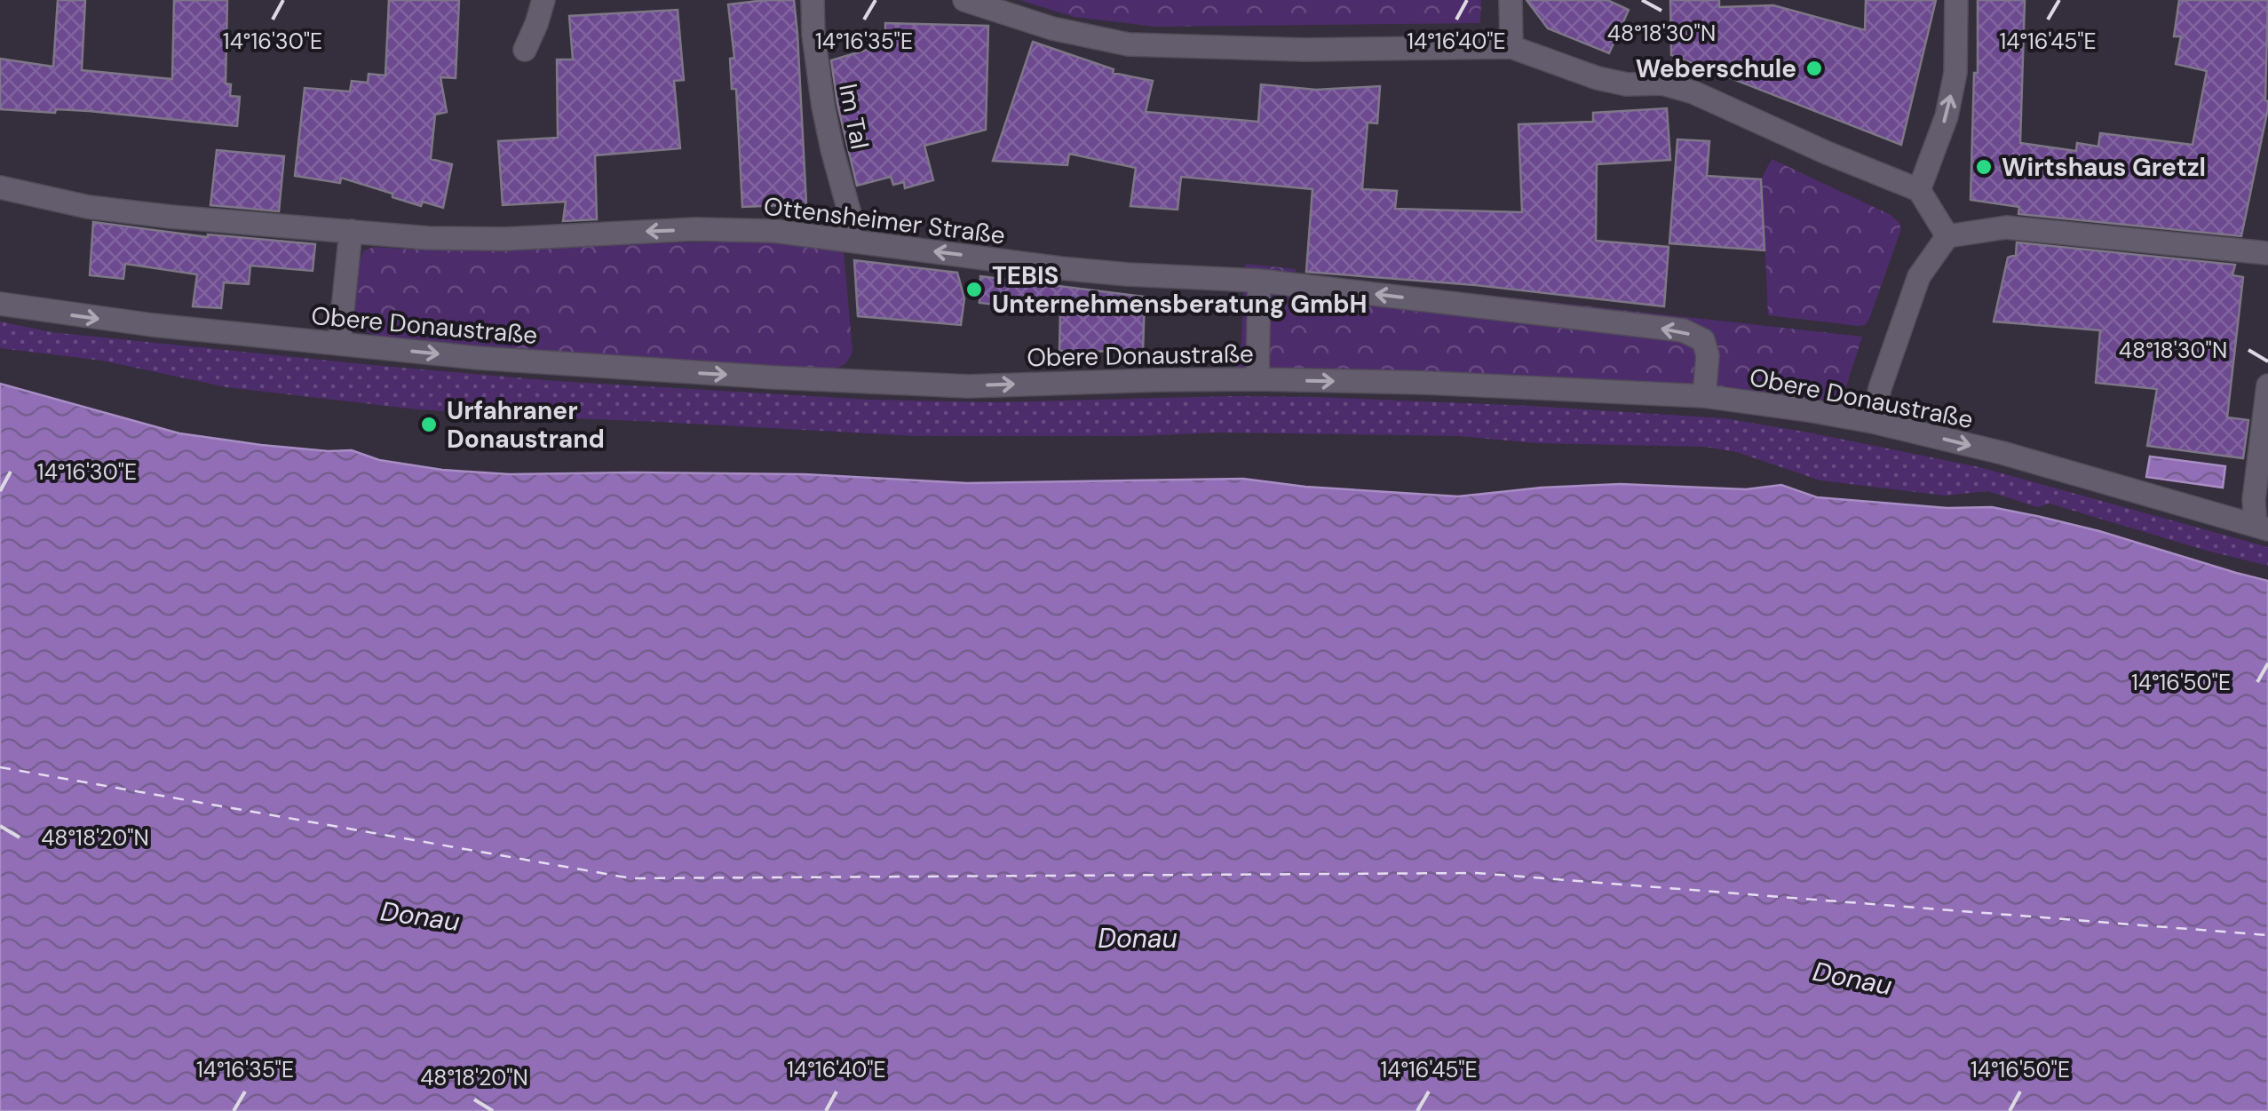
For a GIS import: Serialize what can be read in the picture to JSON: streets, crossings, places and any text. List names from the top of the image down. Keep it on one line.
{"streets":{"street":["Im Tal","Ottensheimer Straße","Obere Donaustraße"]},"crossings":[["Im Tal","Ottensheimer Straße"],["Ottensheimer Straße","Obere Donaustraße"]],"one_way":["Ottensheimer Straße","Obere Donaustraße"],"water":["Donau"],"places":["Weberschule","Wirtshaus Gretzl","TEBIS Unternehmensberatung GmbH","Urfahraner Donaustrand"],"coordinates":["48°18'30\"N","14°16'30\"E","14°16'35\"E","14°16'40\"E","14°16'45\"E","14°16'50\"E","48°18'20\"N"]}
